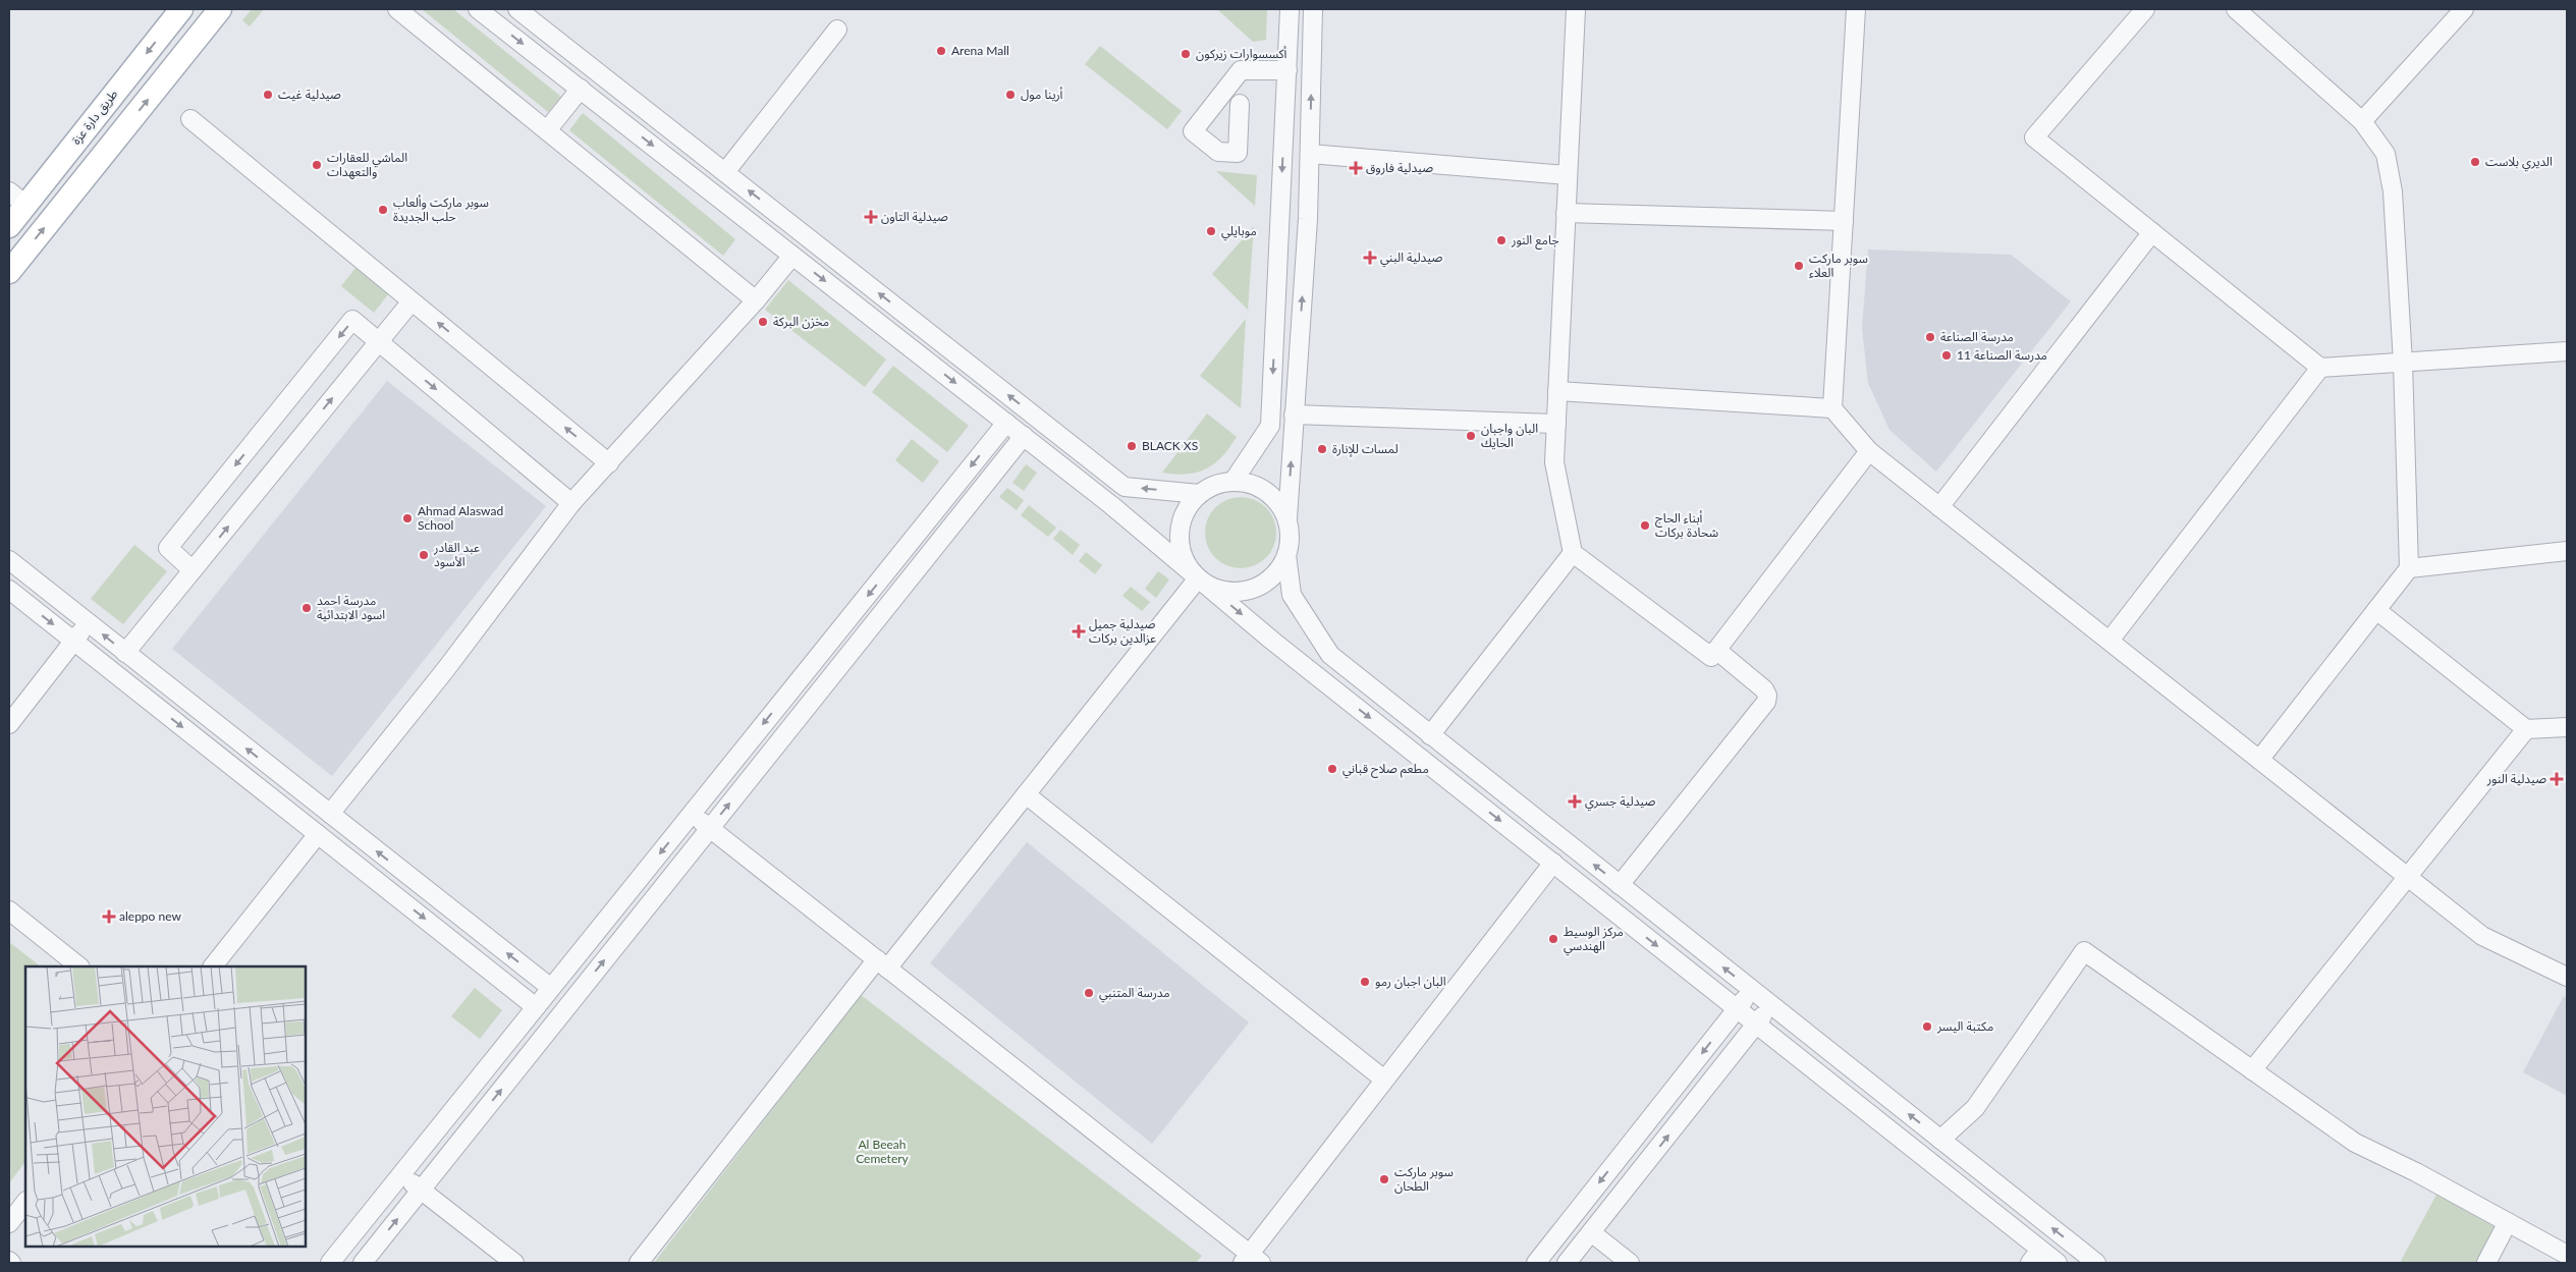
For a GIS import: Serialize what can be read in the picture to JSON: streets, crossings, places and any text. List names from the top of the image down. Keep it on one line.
{"streets":{"main road":["طريق دارة عزة"]},"parks":["Al Beeah Cemetery"],"places":{"other":["Arena Mall","أكسسوارات زيركون","صيدلية غيث","أرينا مول","الديري بلاست","الماشي للعقارات والتعهدات","سوبر ماركت وألعاب حلب الجديدة","موبايلي","جامع النور","سوبر ماركت العلاء","مخزن البركة","مدرسة الصناعة","مدرسة الصناعة 11","البان واجبان الحايك","BLACK XS","لمسات للإنارة","Ahmad Alaswad School","أبناء الحاج شحادة بركات","عبد القادر الأسود","مدرسة احمد اسود الابتدائية","مطعم صلاح قباني","مركز الوسيط الهندسي","البان اجبان رمو","مدرسة المتنبي","مكتبة اليسر","سوبر ماركت الطحان"],"health":["صيدلية فاروق","صيدلية التاون","صيدلية البني","صيدلية جميل عزالدين بركات","صيدلية النور","صيدلية جسري","aleppo new"]}}
